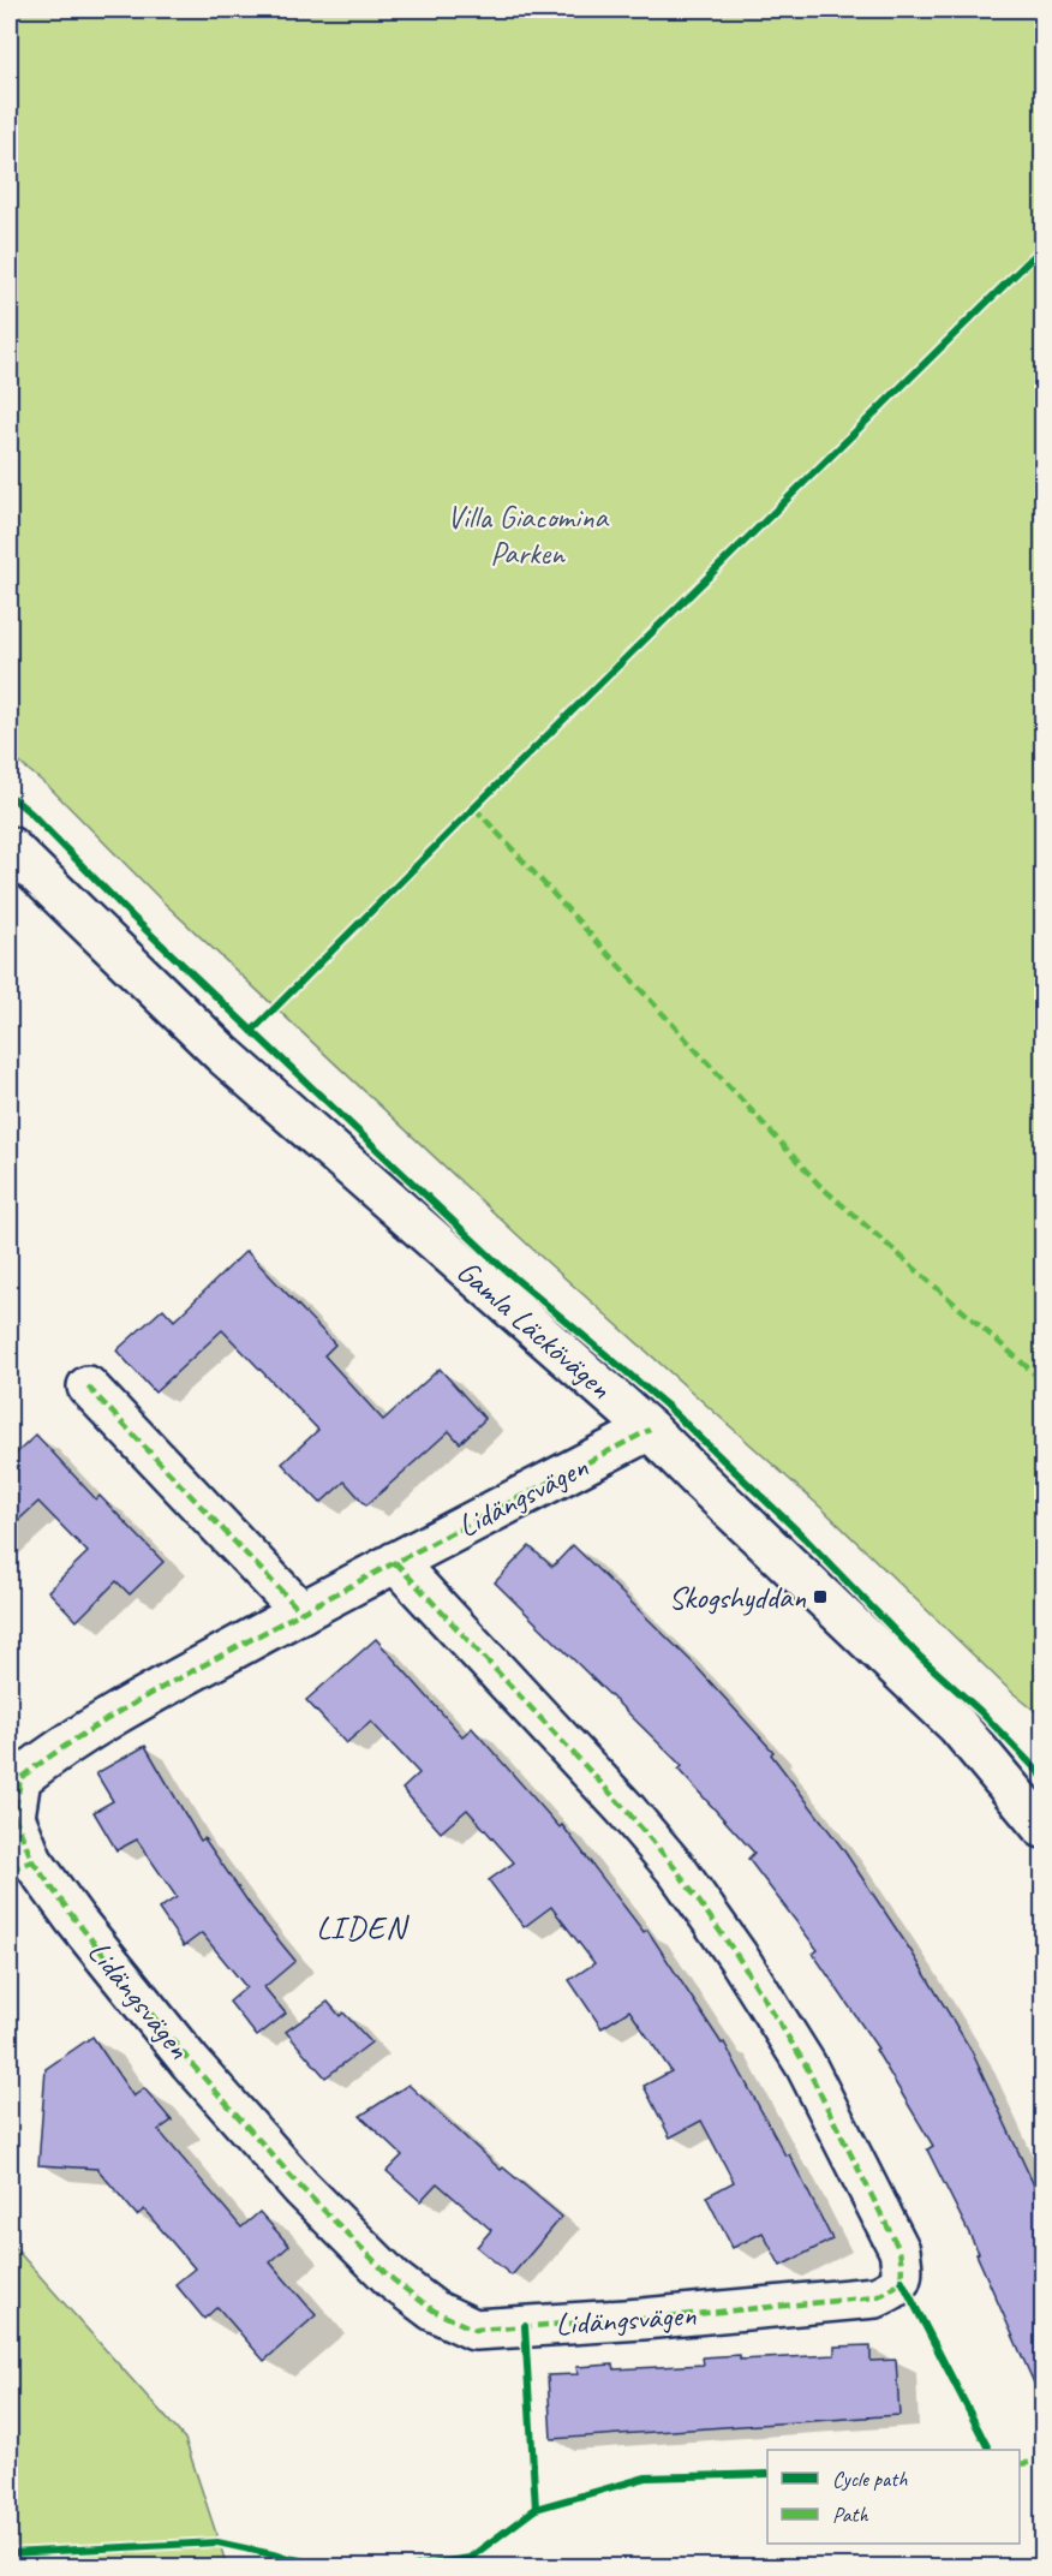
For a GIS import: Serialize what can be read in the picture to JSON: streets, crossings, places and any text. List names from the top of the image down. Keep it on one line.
{"streets":{"street":["Gamla Läckövägen","Lidängsvägen"]},"crossings":[["Gamla Läckövägen","Lidängsvägen"]],"districts":["LIDEN"],"parks":["Villa Giacomina Parken"],"places":{"transit":["Skogshyddan"]},"legend":["Cycle path","Path"]}
